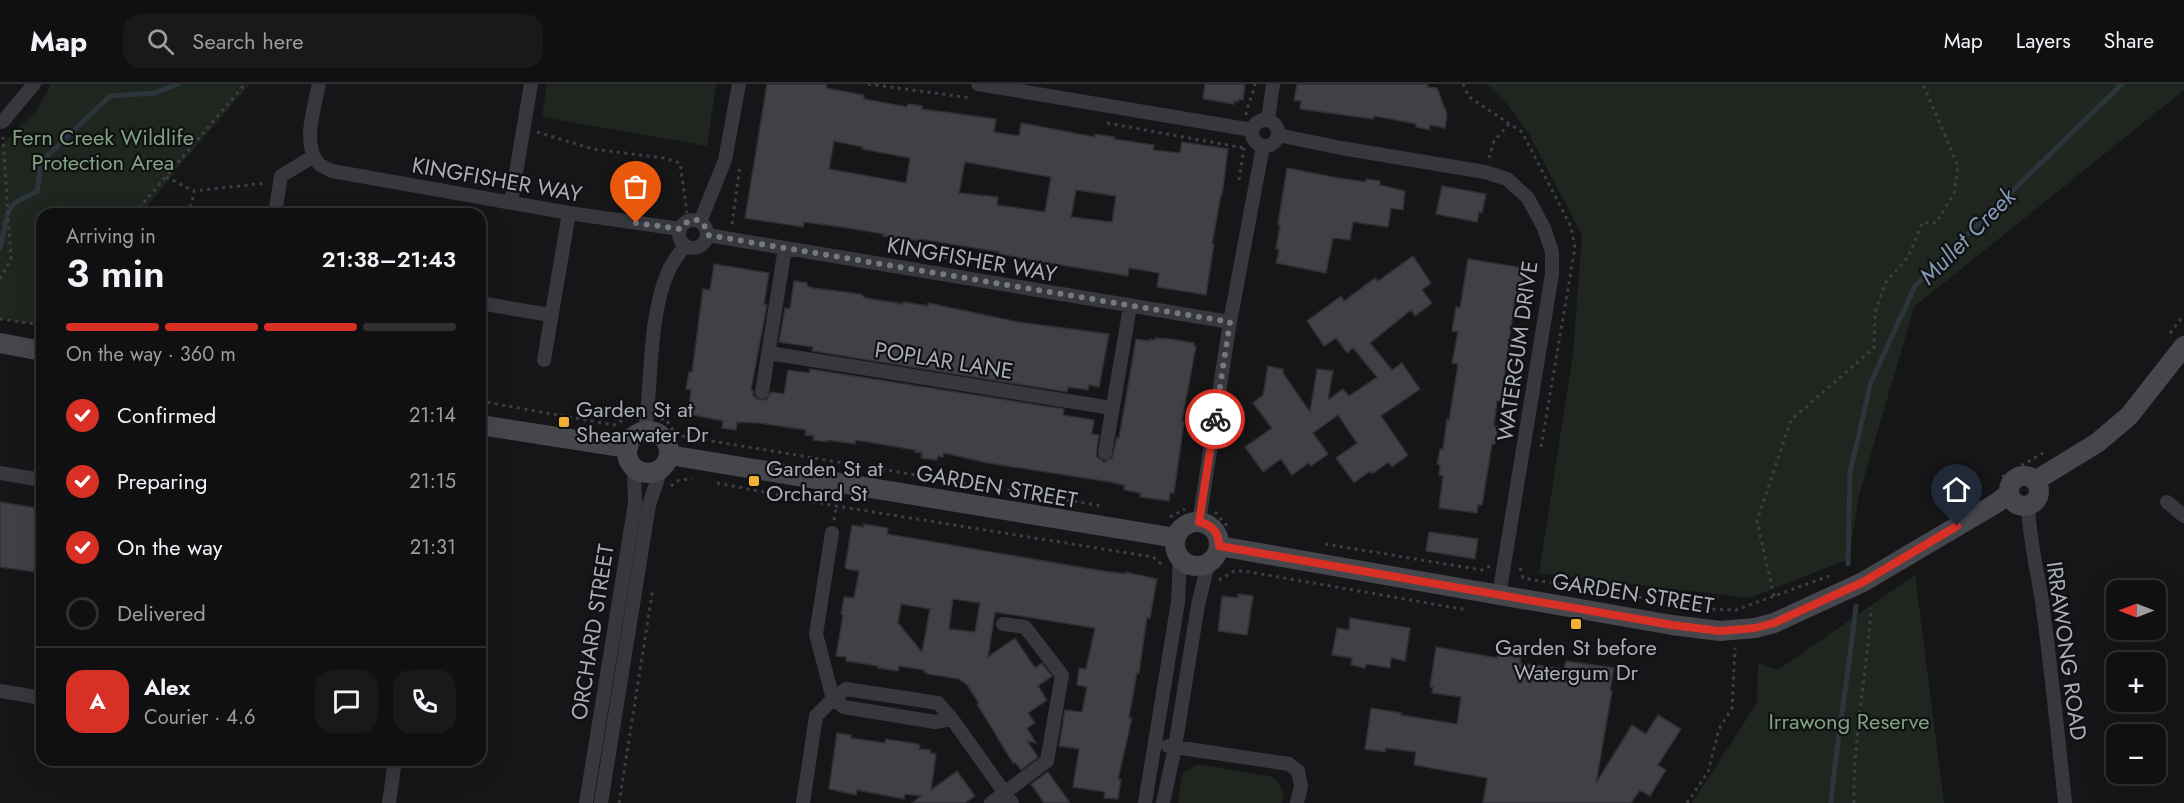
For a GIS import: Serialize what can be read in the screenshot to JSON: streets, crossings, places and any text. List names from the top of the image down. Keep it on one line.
{"streets":{"street":["KINGFISHER WAY","WATERGUM DRIVE","POPLAR LANE","GARDEN STREET","ORCHARD STREET","IRRAWONG ROAD"]},"crossings":[["WATERGUM DRIVE","GARDEN STREET"],["GARDEN STREET","ORCHARD STREET"],["GARDEN STREET","IRRAWONG ROAD"]],"water":["Mullet Creek"],"parks":["Fern Creek Wildlife Protection Area","Irrawong Reserve"],"places":{"transit":["Garden St at Shearwater Dr","Garden St at Orchard St","Garden St before Watergum Dr"]},"north":"left","page":{"header":"Map","search":"Search here","nav":["Map","Layers","Share"],"heading":["3 min","Arriving in","21:38–21:43"],"panel":["Alex","Courier · 4.6"],"bar":"On the way · 360 m","list":[["Confirmed","21:14"],["Preparing","21:15"],["On the way","21:31"],"Delivered"],"map_buttons":["+","−"],"round":"A"}}
